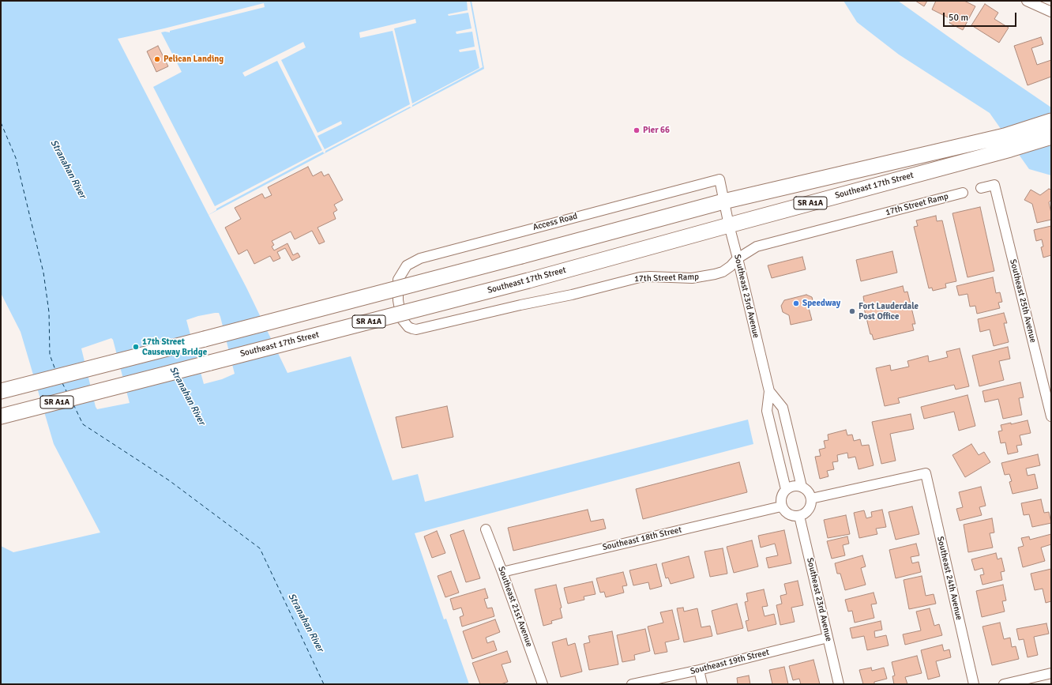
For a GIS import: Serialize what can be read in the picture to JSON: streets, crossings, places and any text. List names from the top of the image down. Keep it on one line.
{"streets":{"main road":["Southeast 17th Street","SR A1A"],"street":["17th Street Ramp","Access Road","Southeast 23rd Avenue","Southeast 25th Avenue","Southeast 18th Street","Southeast 24th Avenue","Southeast 21st Avenue","Southeast 19th Street"]},"crossings":[["Southeast 17th Street","Access Road"],["Southeast 17th Street","Southeast 23rd Avenue"],["17th Street Ramp","Access Road"],["17th Street Ramp","Southeast 23rd Avenue"],["Access Road","Southeast 23rd Avenue"],["Southeast 23rd Avenue","Southeast 18th Street"],["Southeast 23rd Avenue","Southeast 24th Avenue"],["Southeast 23rd Avenue","Southeast 19th Street"],["Southeast 18th Street","Southeast 24th Avenue"],["Southeast 18th Street","Southeast 21st Avenue"]],"water":["Stranahan River"],"places":["Pelican Landing","Pier 66","Speedway","Fort Lauderdale Post Office","17th Street Causeway Bridge"],"scale_bar":"50 m"}
